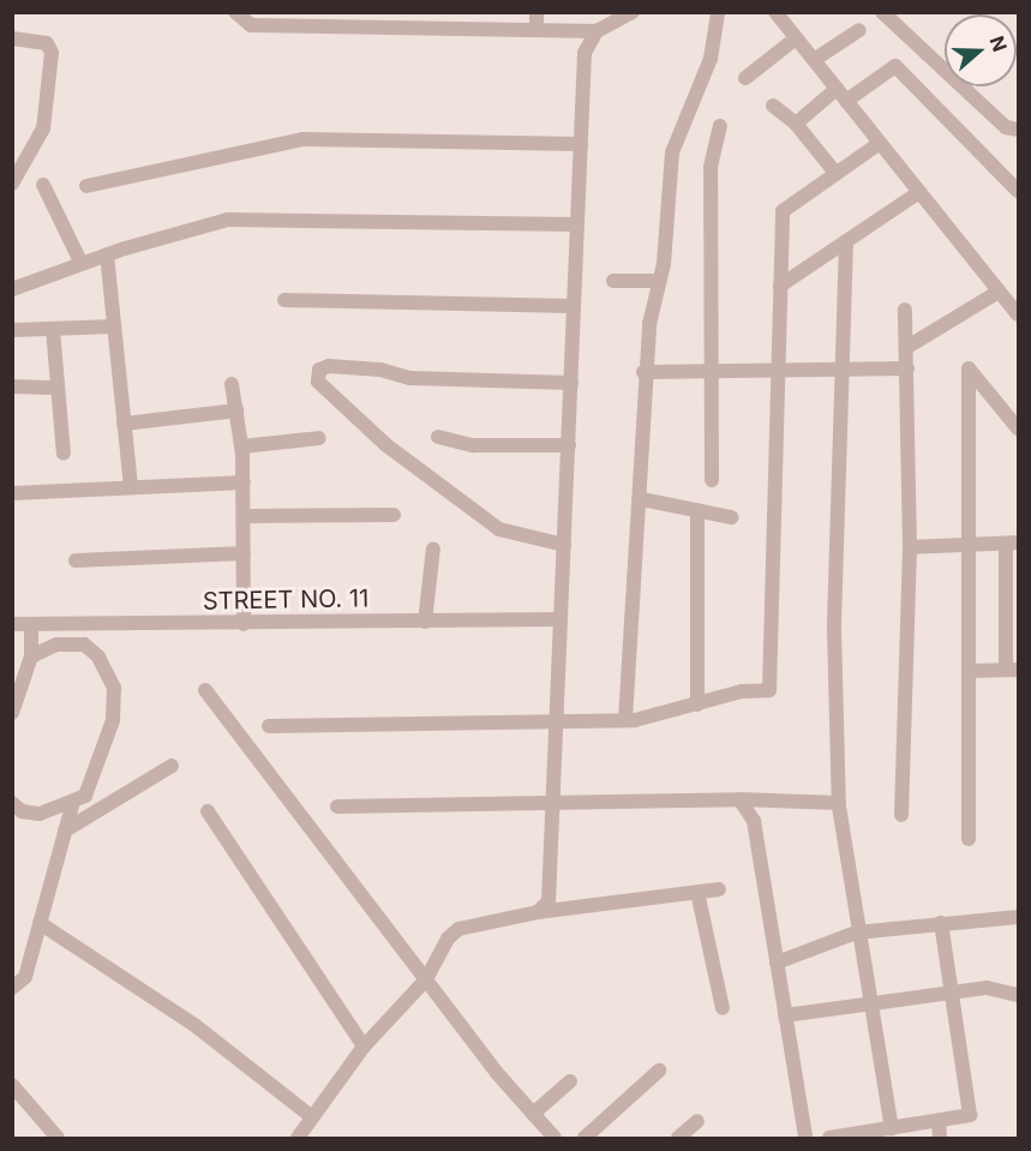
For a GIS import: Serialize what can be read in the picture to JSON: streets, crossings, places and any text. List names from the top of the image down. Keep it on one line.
{"streets":{"street":["STREET NO. 11"]},"north":"right"}
